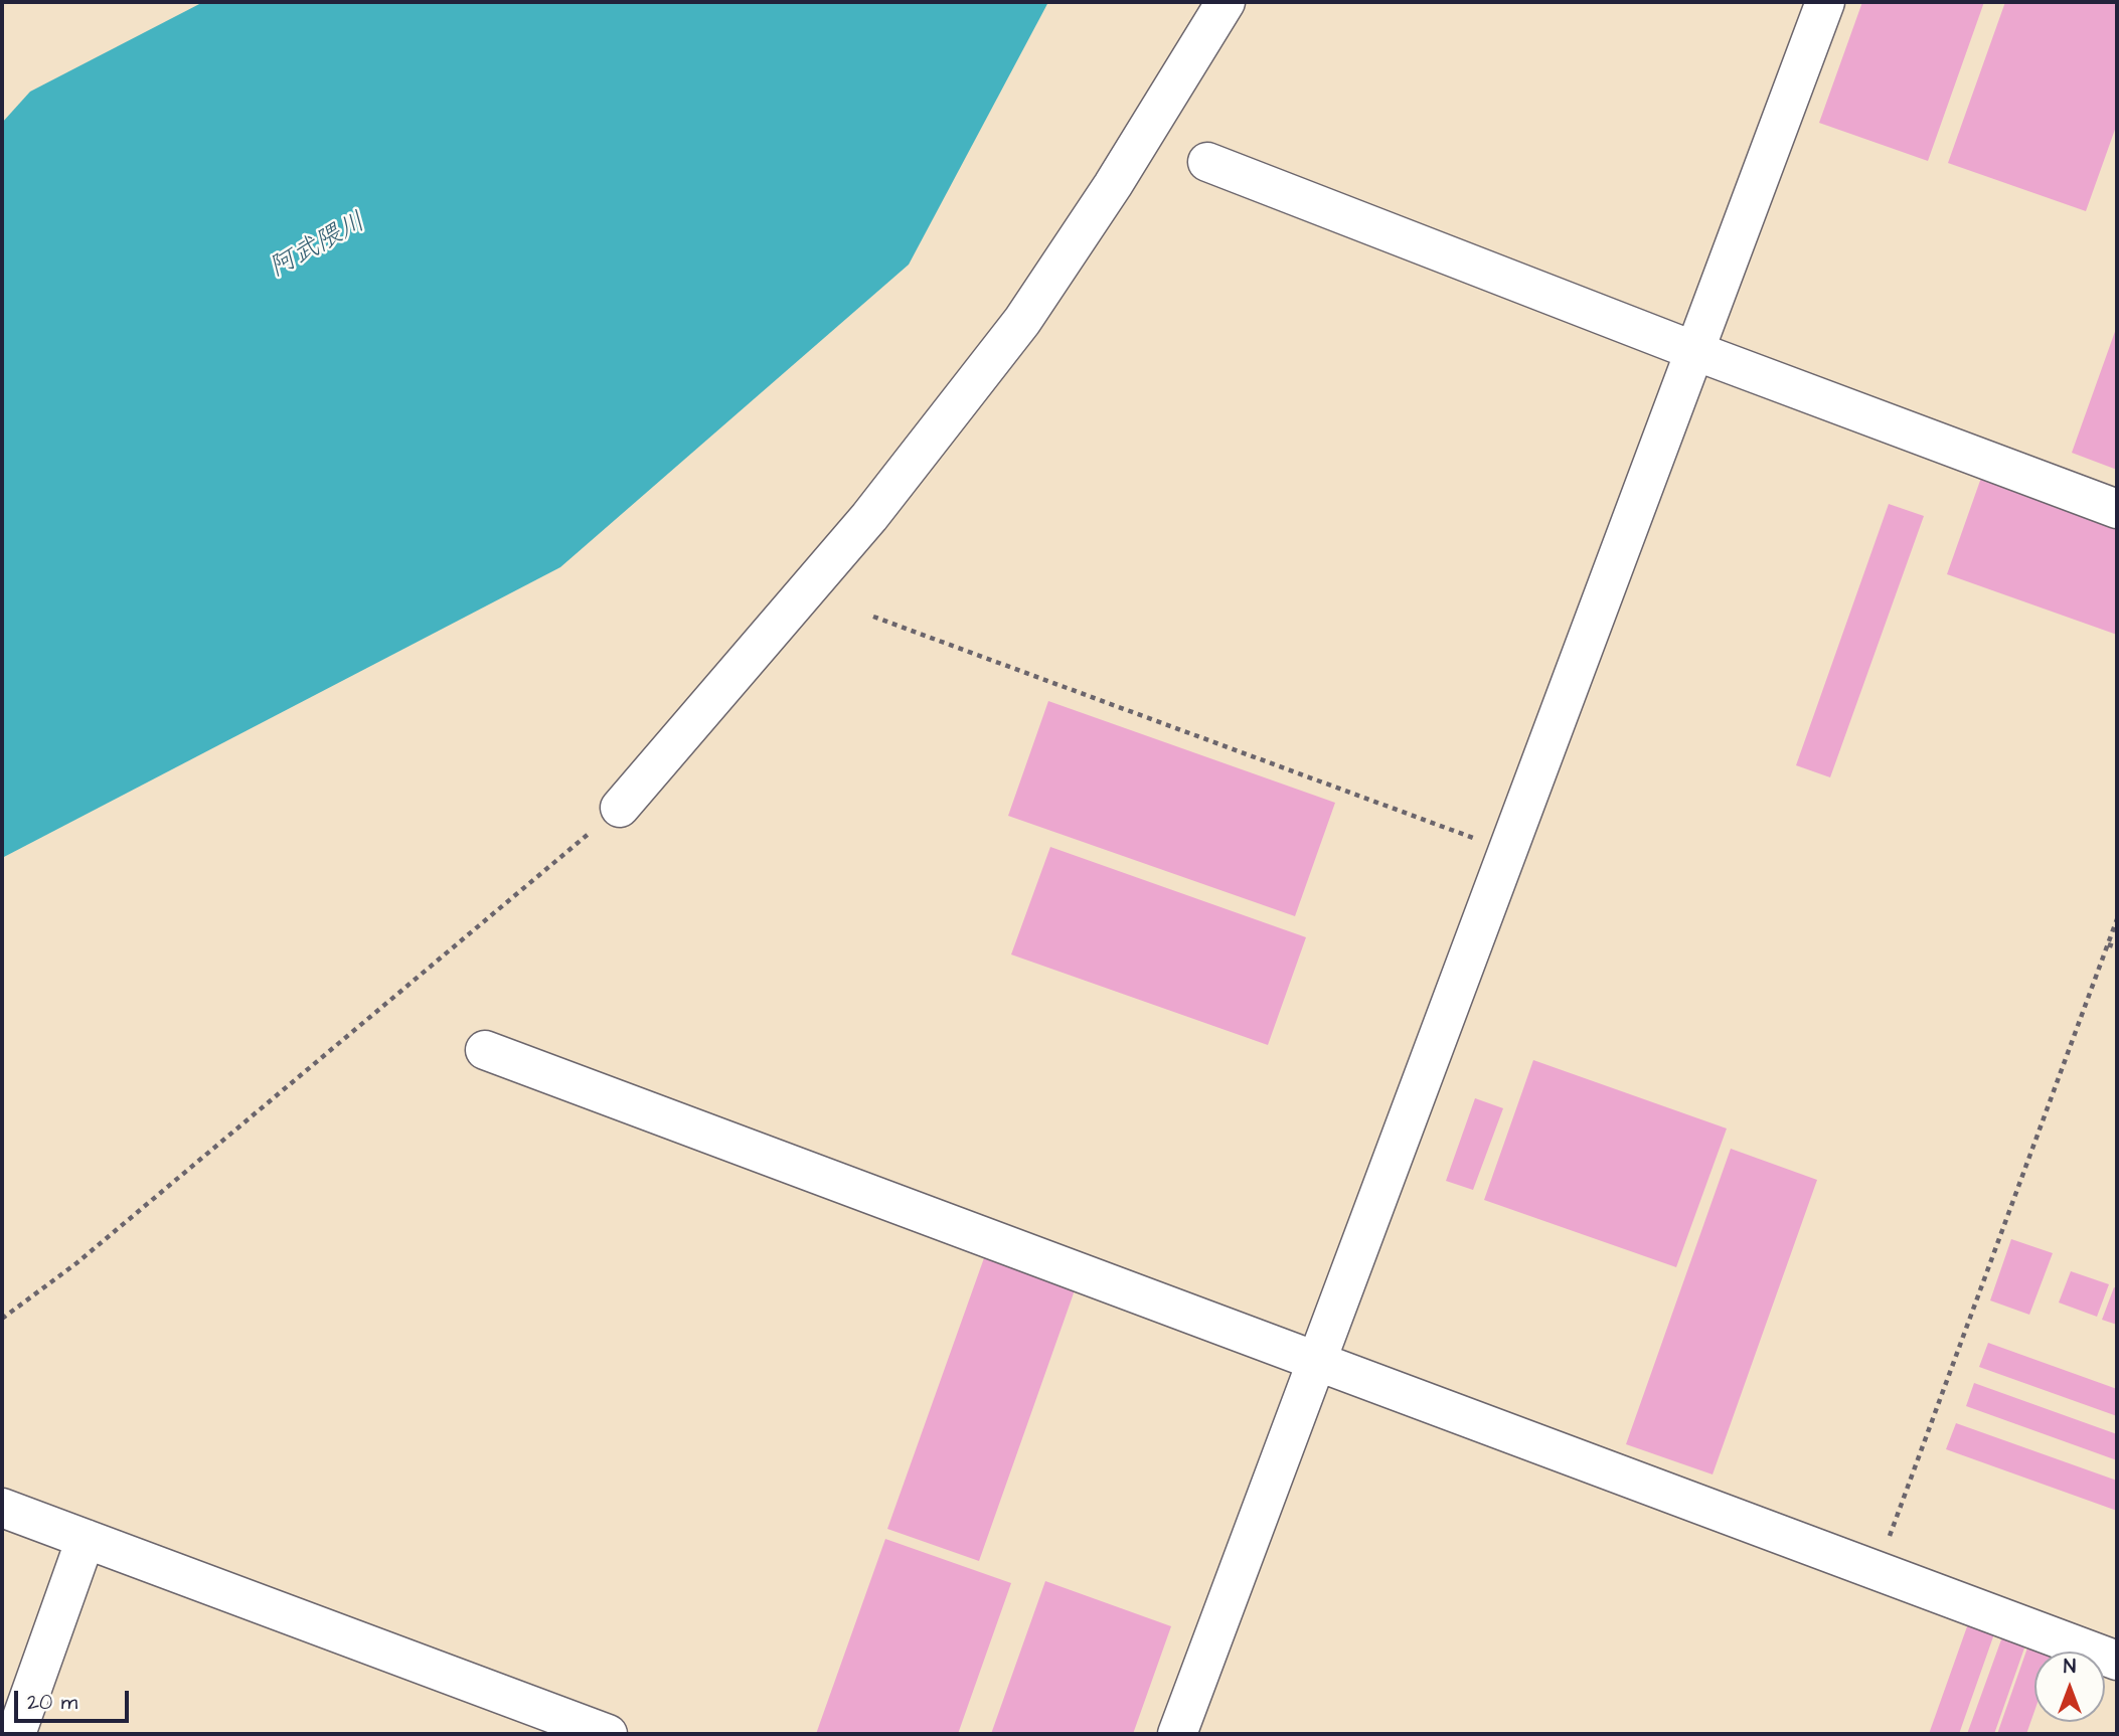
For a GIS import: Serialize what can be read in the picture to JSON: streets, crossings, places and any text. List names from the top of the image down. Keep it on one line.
{"water":["阿武隈川"],"scale_bar":"20 m","north":"top"}
